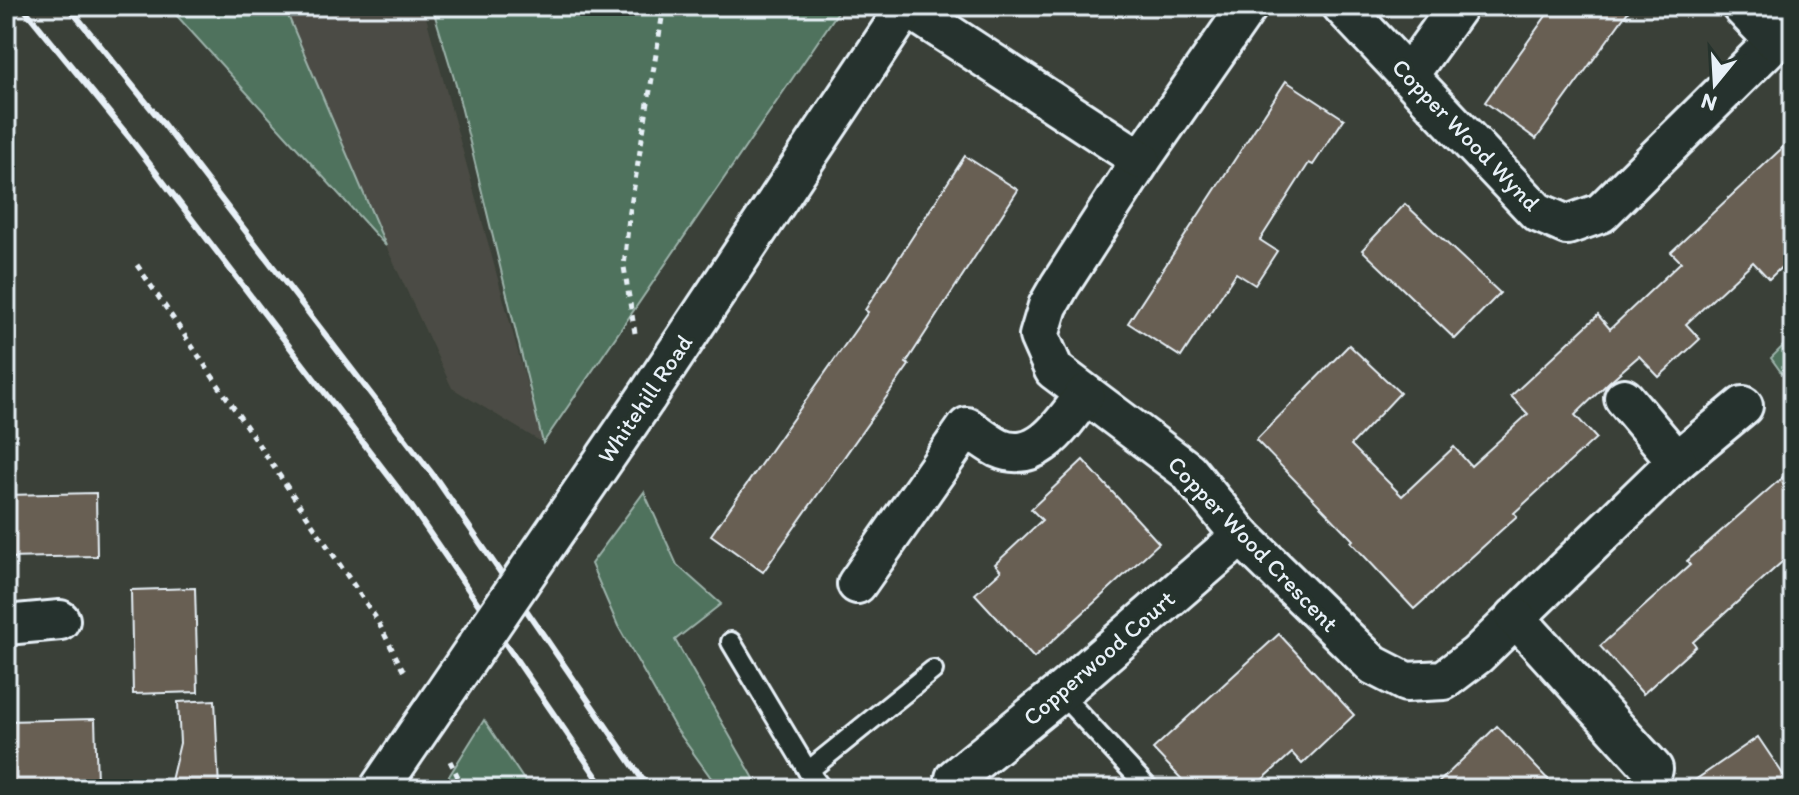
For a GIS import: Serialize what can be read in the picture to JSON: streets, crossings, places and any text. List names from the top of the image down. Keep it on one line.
{"streets":{"street":["Copper Wood Wynd","Whitehill Road","Copper Wood Crescent","Copperwood Court"]},"crossings":[["Copper Wood Crescent","Copperwood Court"]],"north":"bottom"}
